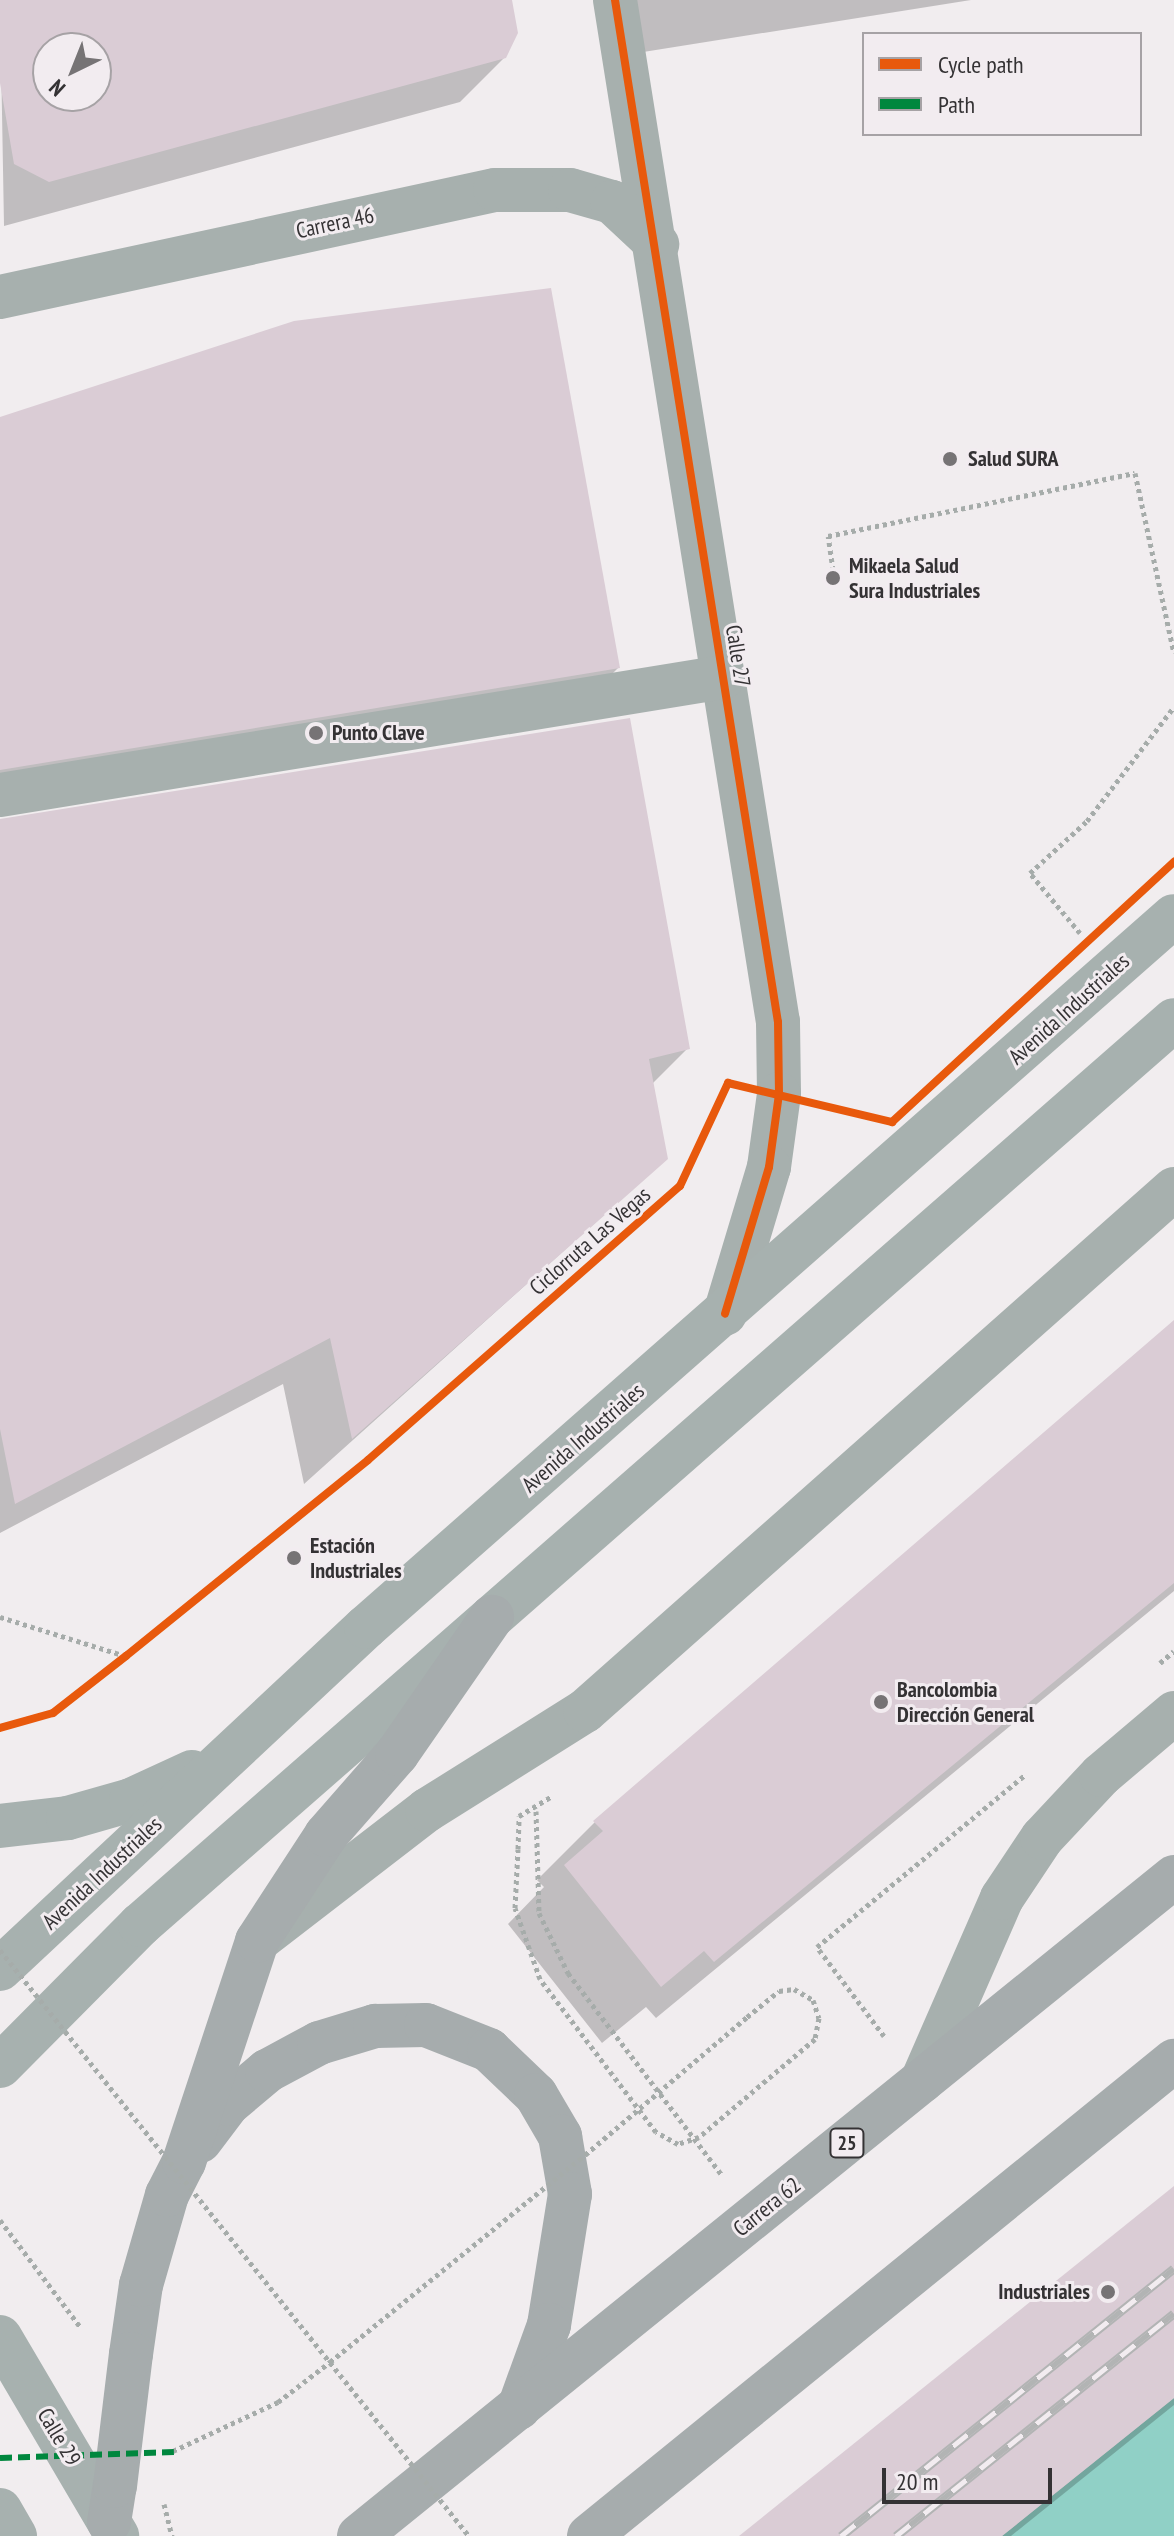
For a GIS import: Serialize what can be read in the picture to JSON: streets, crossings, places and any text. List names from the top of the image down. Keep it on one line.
{"streets":{"highway":["25","Carrera 62"],"main road":["Avenida Industriales","Calle 29"],"street":["Carrera 46","Calle 27"],"cycle path":["Ciclorruta Las Vegas"]},"crossings":[["Carrera 46","Calle 27"],["Calle 27","Avenida Industriales"]],"places":["Salud SURA","Mikaela Salud Sura Industriales","Punto Clave","Estación Industriales","Bancolombia Dirección General","Industriales"],"legend":["Cycle path","Path"],"scale_bar":"20 m","north":"bottom left"}
